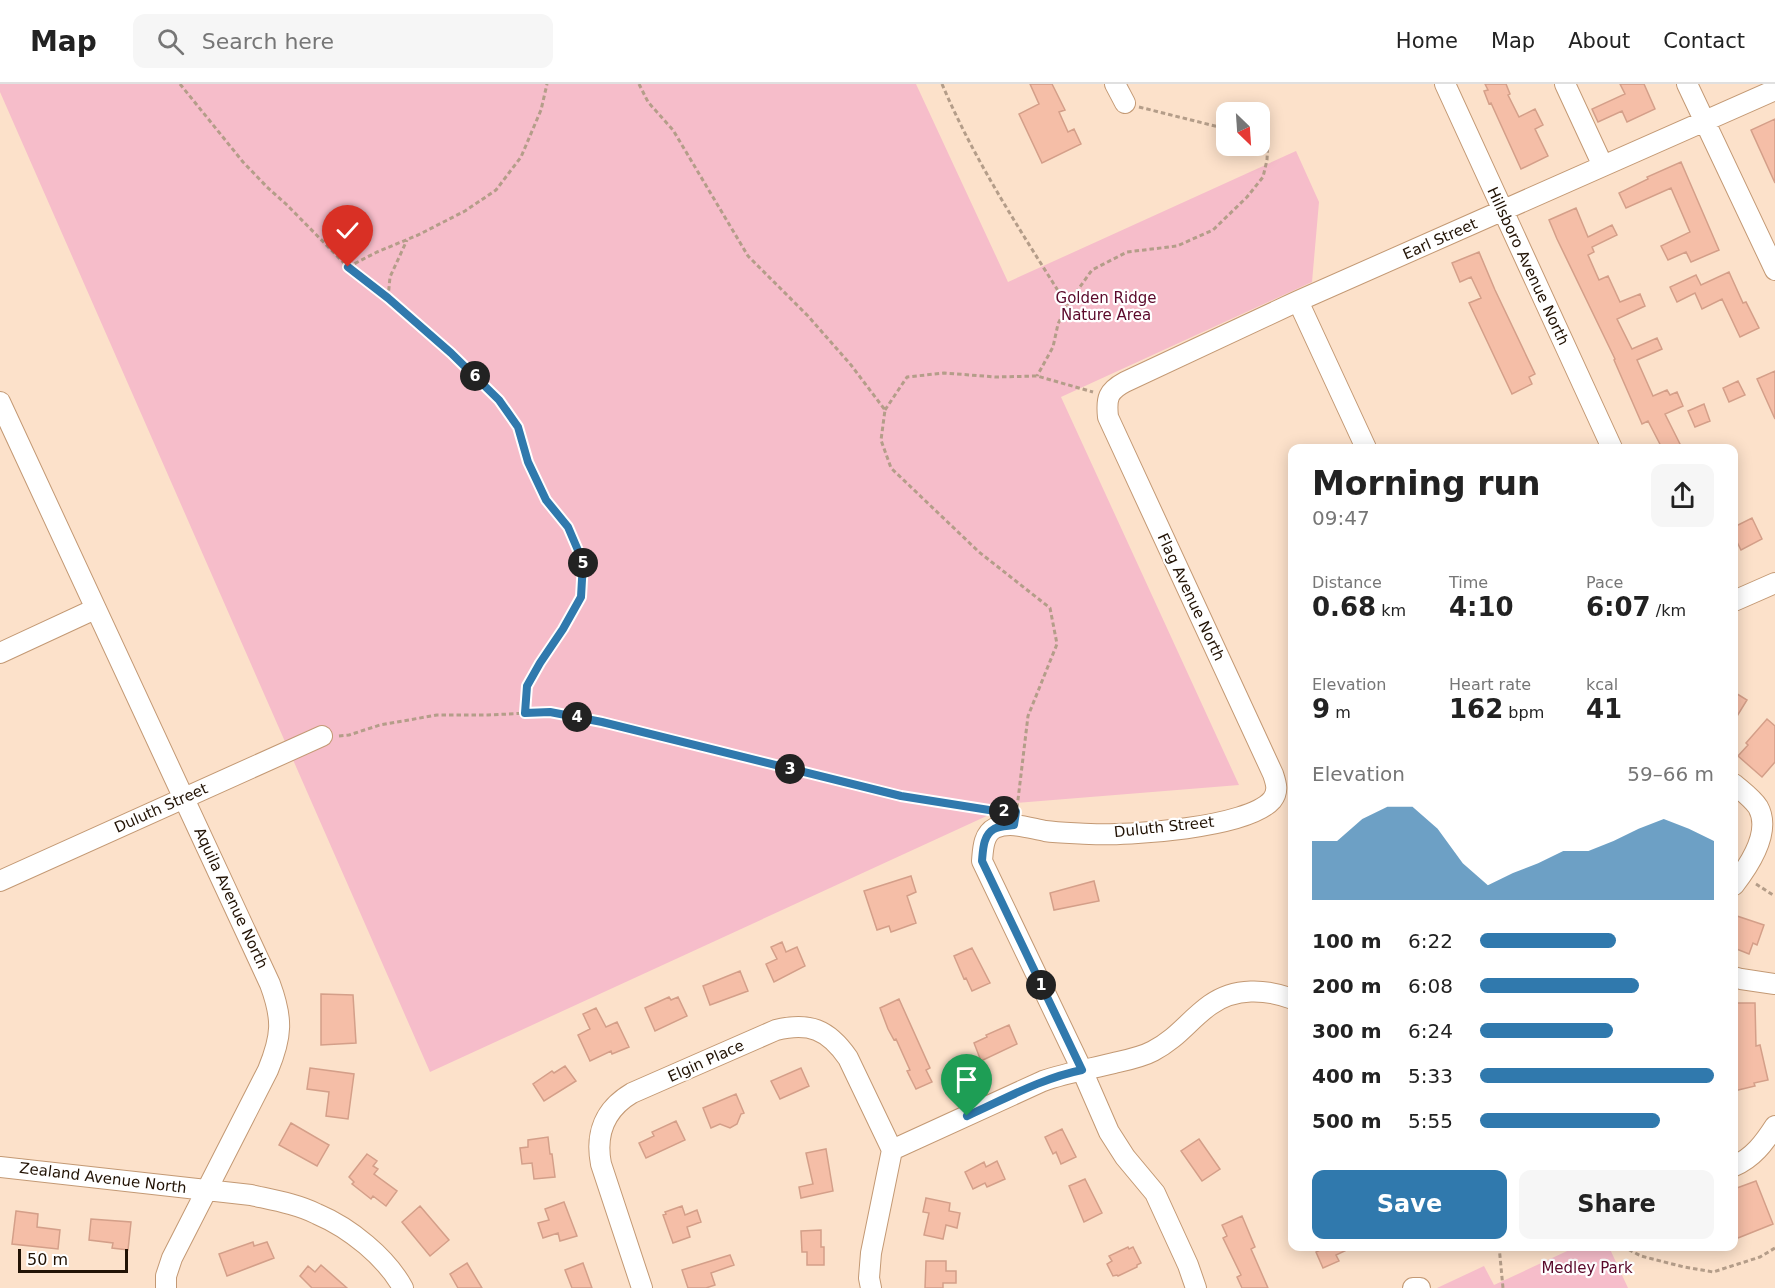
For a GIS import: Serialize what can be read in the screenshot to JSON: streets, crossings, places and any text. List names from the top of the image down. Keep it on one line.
{"streets":{"street":["Earl Street","Hillsboro Avenue North","Flag Avenue North","Duluth Street","Aquila Avenue North","Elgin Place","Zealand Avenue North"]},"crossings":[["Earl Street","Hillsboro Avenue North"],["Earl Street","Flag Avenue North"],["Flag Avenue North","Duluth Street"],["Duluth Street","Aquila Avenue North"],["Aquila Avenue North","Zealand Avenue North"]],"parks":["Golden Ridge Nature Area","Medley Park"],"scale_bar":"50 m","north":"bottom right","page":{"header":"Map","search":"Search here","nav":["Home","Map","About","Contact"],"pins":["6","5","4","3","2","1"],"heading":["Morning run","09:47"],"stats":[["Distance","0.68 km"],["Time","4:10"],["Pace","6:07 /km"],["Elevation","9 m"],["Heart rate","162 bpm"],["kcal","41"]],"chart":["Elevation","59–66 m"],"list":[{"name":"100 m","note":"6:22"},{"name":"200 m","note":"6:08"},{"name":"300 m","note":"6:24"},{"name":"400 m","note":"5:33"},{"name":"500 m","note":"5:55"}],"buttons":["Save","Share"],"scale":"50 m"}}
